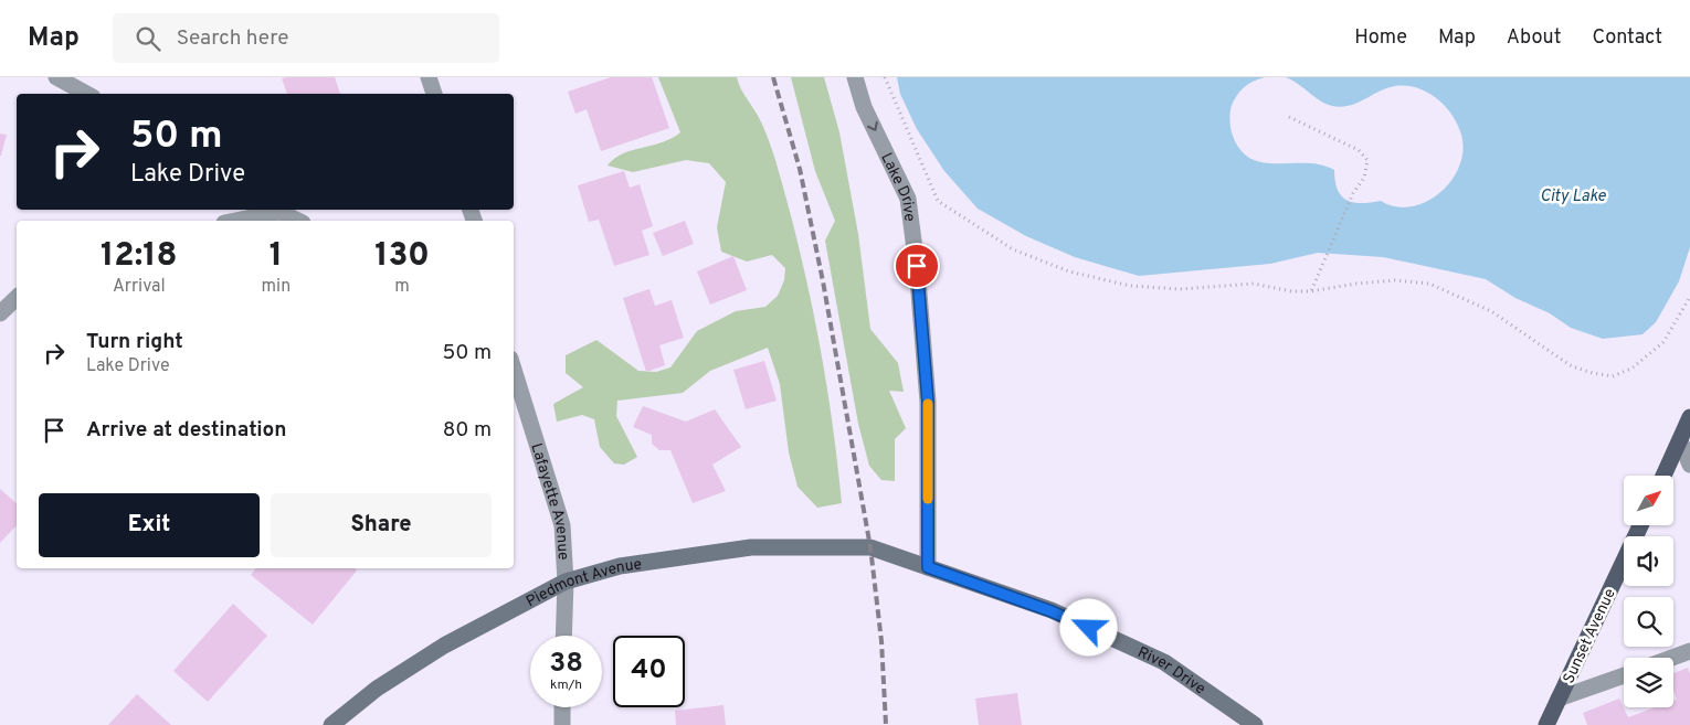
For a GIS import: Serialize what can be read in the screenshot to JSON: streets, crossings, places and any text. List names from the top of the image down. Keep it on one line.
{"streets":{"main road":["Sunset Avenue"],"street":["Lake Drive","Lafayette Avenue","Piedmont Avenue","River Drive"]},"crossings":[["Lake Drive","Piedmont Avenue"],["Lake Drive","River Drive"],["Lafayette Avenue","Piedmont Avenue"],["Piedmont Avenue","River Drive"]],"one_way":["Lake Drive"],"water":["City Lake"],"north":"top right","page":{"header":"Map","search":"Search here","nav":["Home","Map","About","Contact"],"turn":["50 m","Lake Drive"],"eta":["12:18","Arrival","1","min","130","m"],"list":[{"name":"Turn right","note":"Lake Drive","value":"50 m"},{"name":"Arrive at destination","value":"80 m"}],"buttons":["Exit","Share"],"speed":"38 km/h","limit":"40"}}
